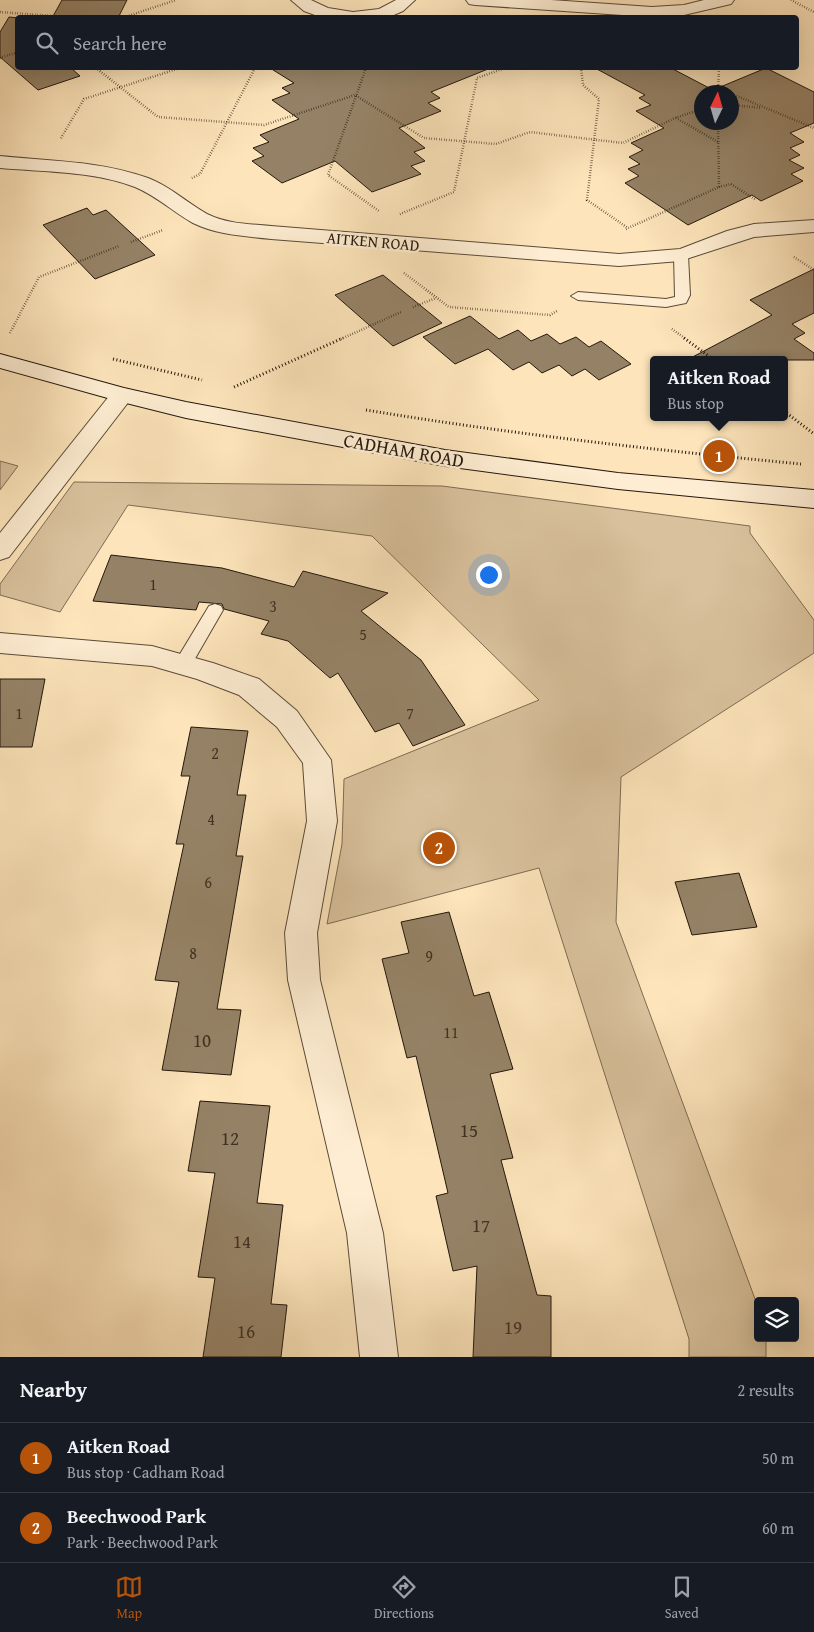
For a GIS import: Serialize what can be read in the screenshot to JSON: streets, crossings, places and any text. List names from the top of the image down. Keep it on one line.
{"streets":{"street":["AITKEN ROAD","CADHAM ROAD"]},"house_numbers":["1","3","5","1","7","2","4","6","8","9","11","10","15","12","17","14","19","16"],"north":"top","page":{"search":"Search here","popup":["Aitken Road","Bus stop"],"pins":["1","2"],"heading":["Nearby","2 results"],"list":[{"mark":"1","name":"Aitken Road","note":"Bus stop · Cadham Road","value":"50 m"},{"mark":"2","name":"Beechwood Park","note":"Park · Beechwood Park","value":"60 m"}],"nav":["Map","Directions","Saved"]}}
